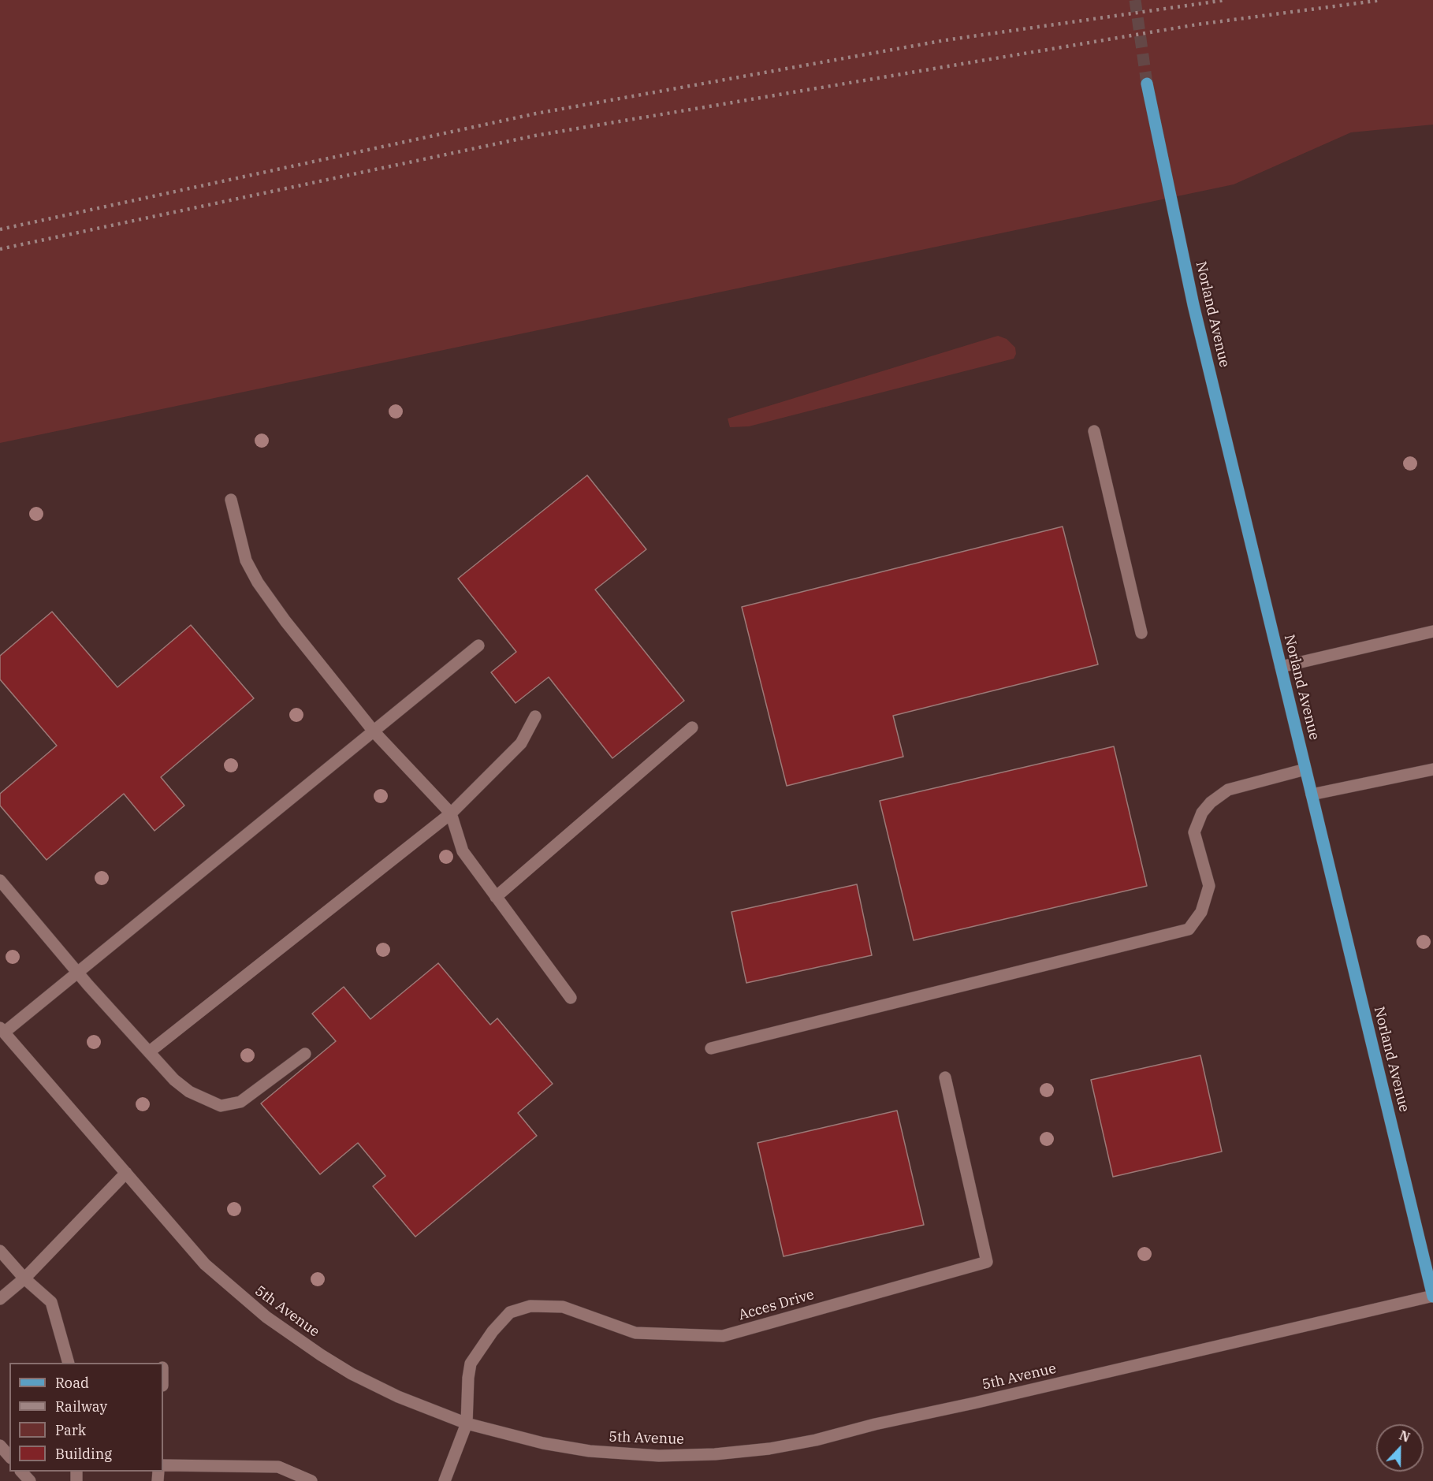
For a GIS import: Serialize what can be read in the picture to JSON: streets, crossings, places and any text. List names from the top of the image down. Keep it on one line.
{"streets":{"main road":["Norland Avenue"],"street":["Acces Drive","5th Avenue"]},"crossings":[["Norland Avenue","5th Avenue"],["Acces Drive","5th Avenue"]],"legend":["Road","Railway","Park","Building"],"north":"top"}
